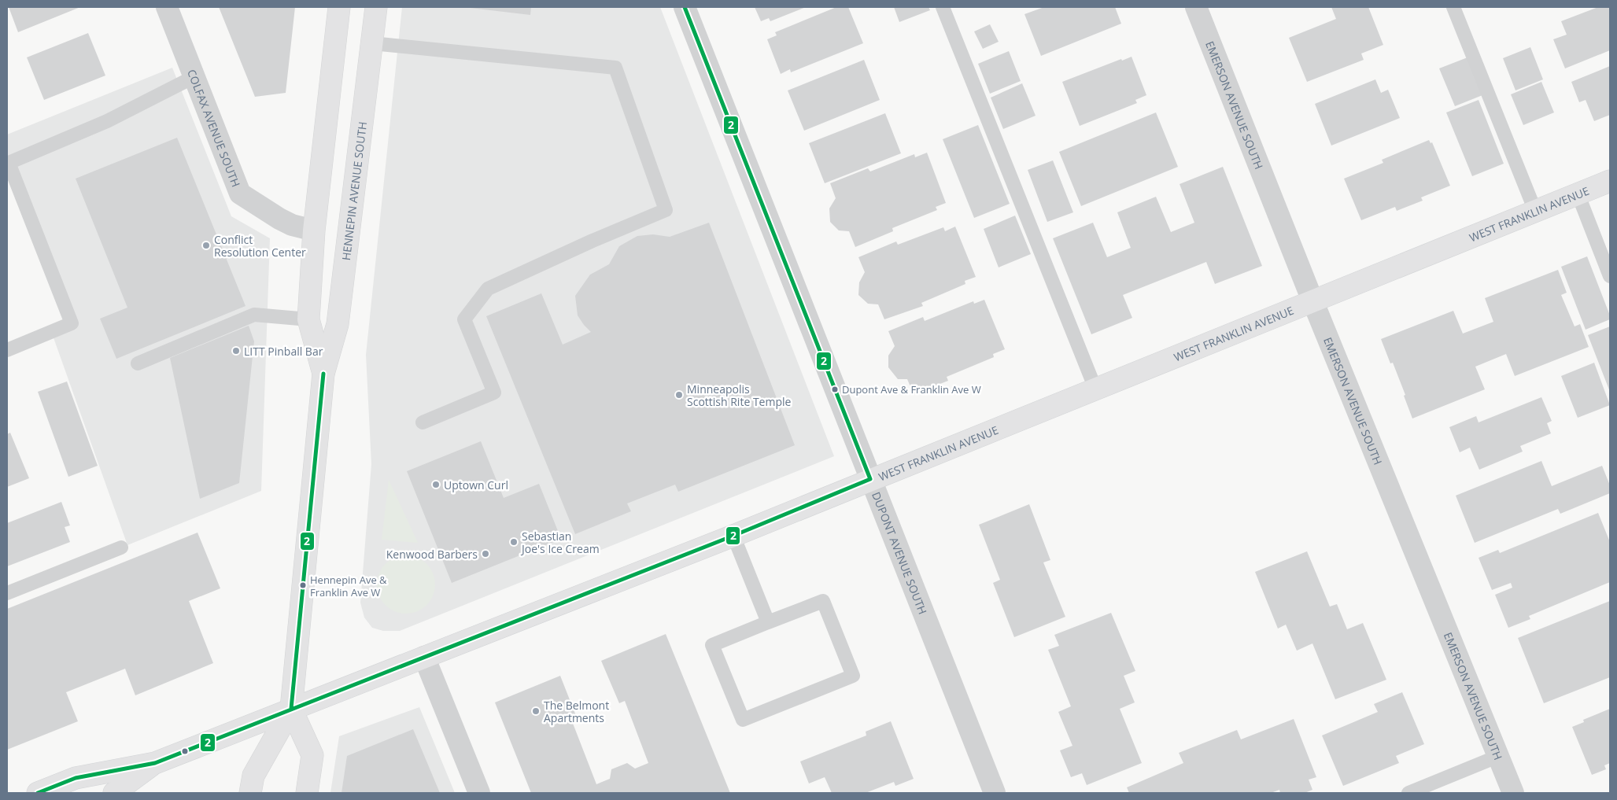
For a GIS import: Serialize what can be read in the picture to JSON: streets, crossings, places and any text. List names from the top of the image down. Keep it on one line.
{"streets":{"main road":["HENNEPIN AVENUE SOUTH","WEST FRANKLIN AVENUE"],"street":["EMERSON AVENUE SOUTH","COLFAX AVENUE SOUTH","DUPONT AVENUE SOUTH"]},"crossings":[["EMERSON AVENUE SOUTH","WEST FRANKLIN AVENUE"],["COLFAX AVENUE SOUTH","HENNEPIN AVENUE SOUTH"],["HENNEPIN AVENUE SOUTH","WEST FRANKLIN AVENUE"],["WEST FRANKLIN AVENUE","DUPONT AVENUE SOUTH"]],"places":["Conflict Resolution Center","LITT Pinball Bar","Dupont Ave & Franklin Ave W","Minneapolis Scottish Rite Temple","Uptown Curl","Sebastian Joe's Ice Cream","Kenwood Barbers","Hennepin Ave & Franklin Ave W","The Belmont Apartments"],"lines":["transit line 2"]}
